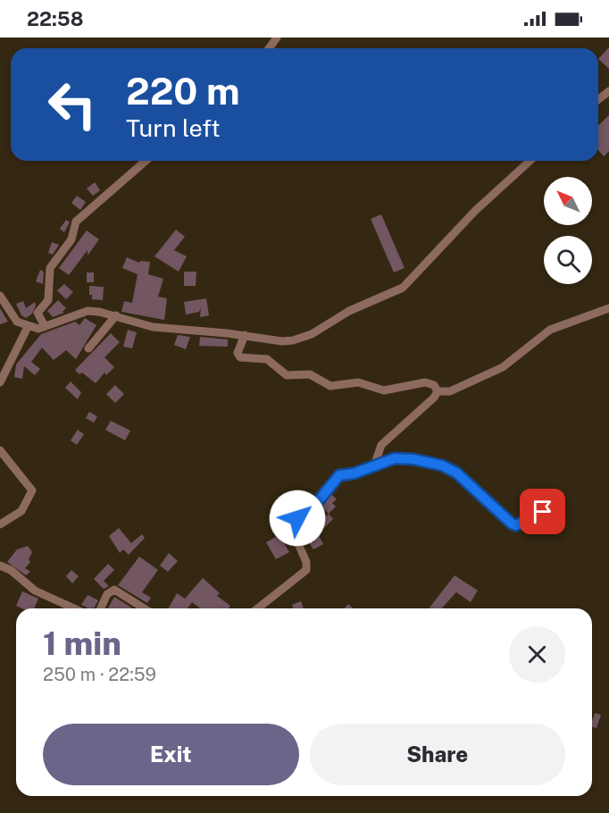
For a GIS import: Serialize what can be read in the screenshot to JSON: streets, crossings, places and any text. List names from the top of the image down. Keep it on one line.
{"north":"top left","page":{"status":"22:58","turn":["220 m","Turn left"],"heading":["1 min","250 m · 22:59"],"buttons":["Exit","Share"]}}
